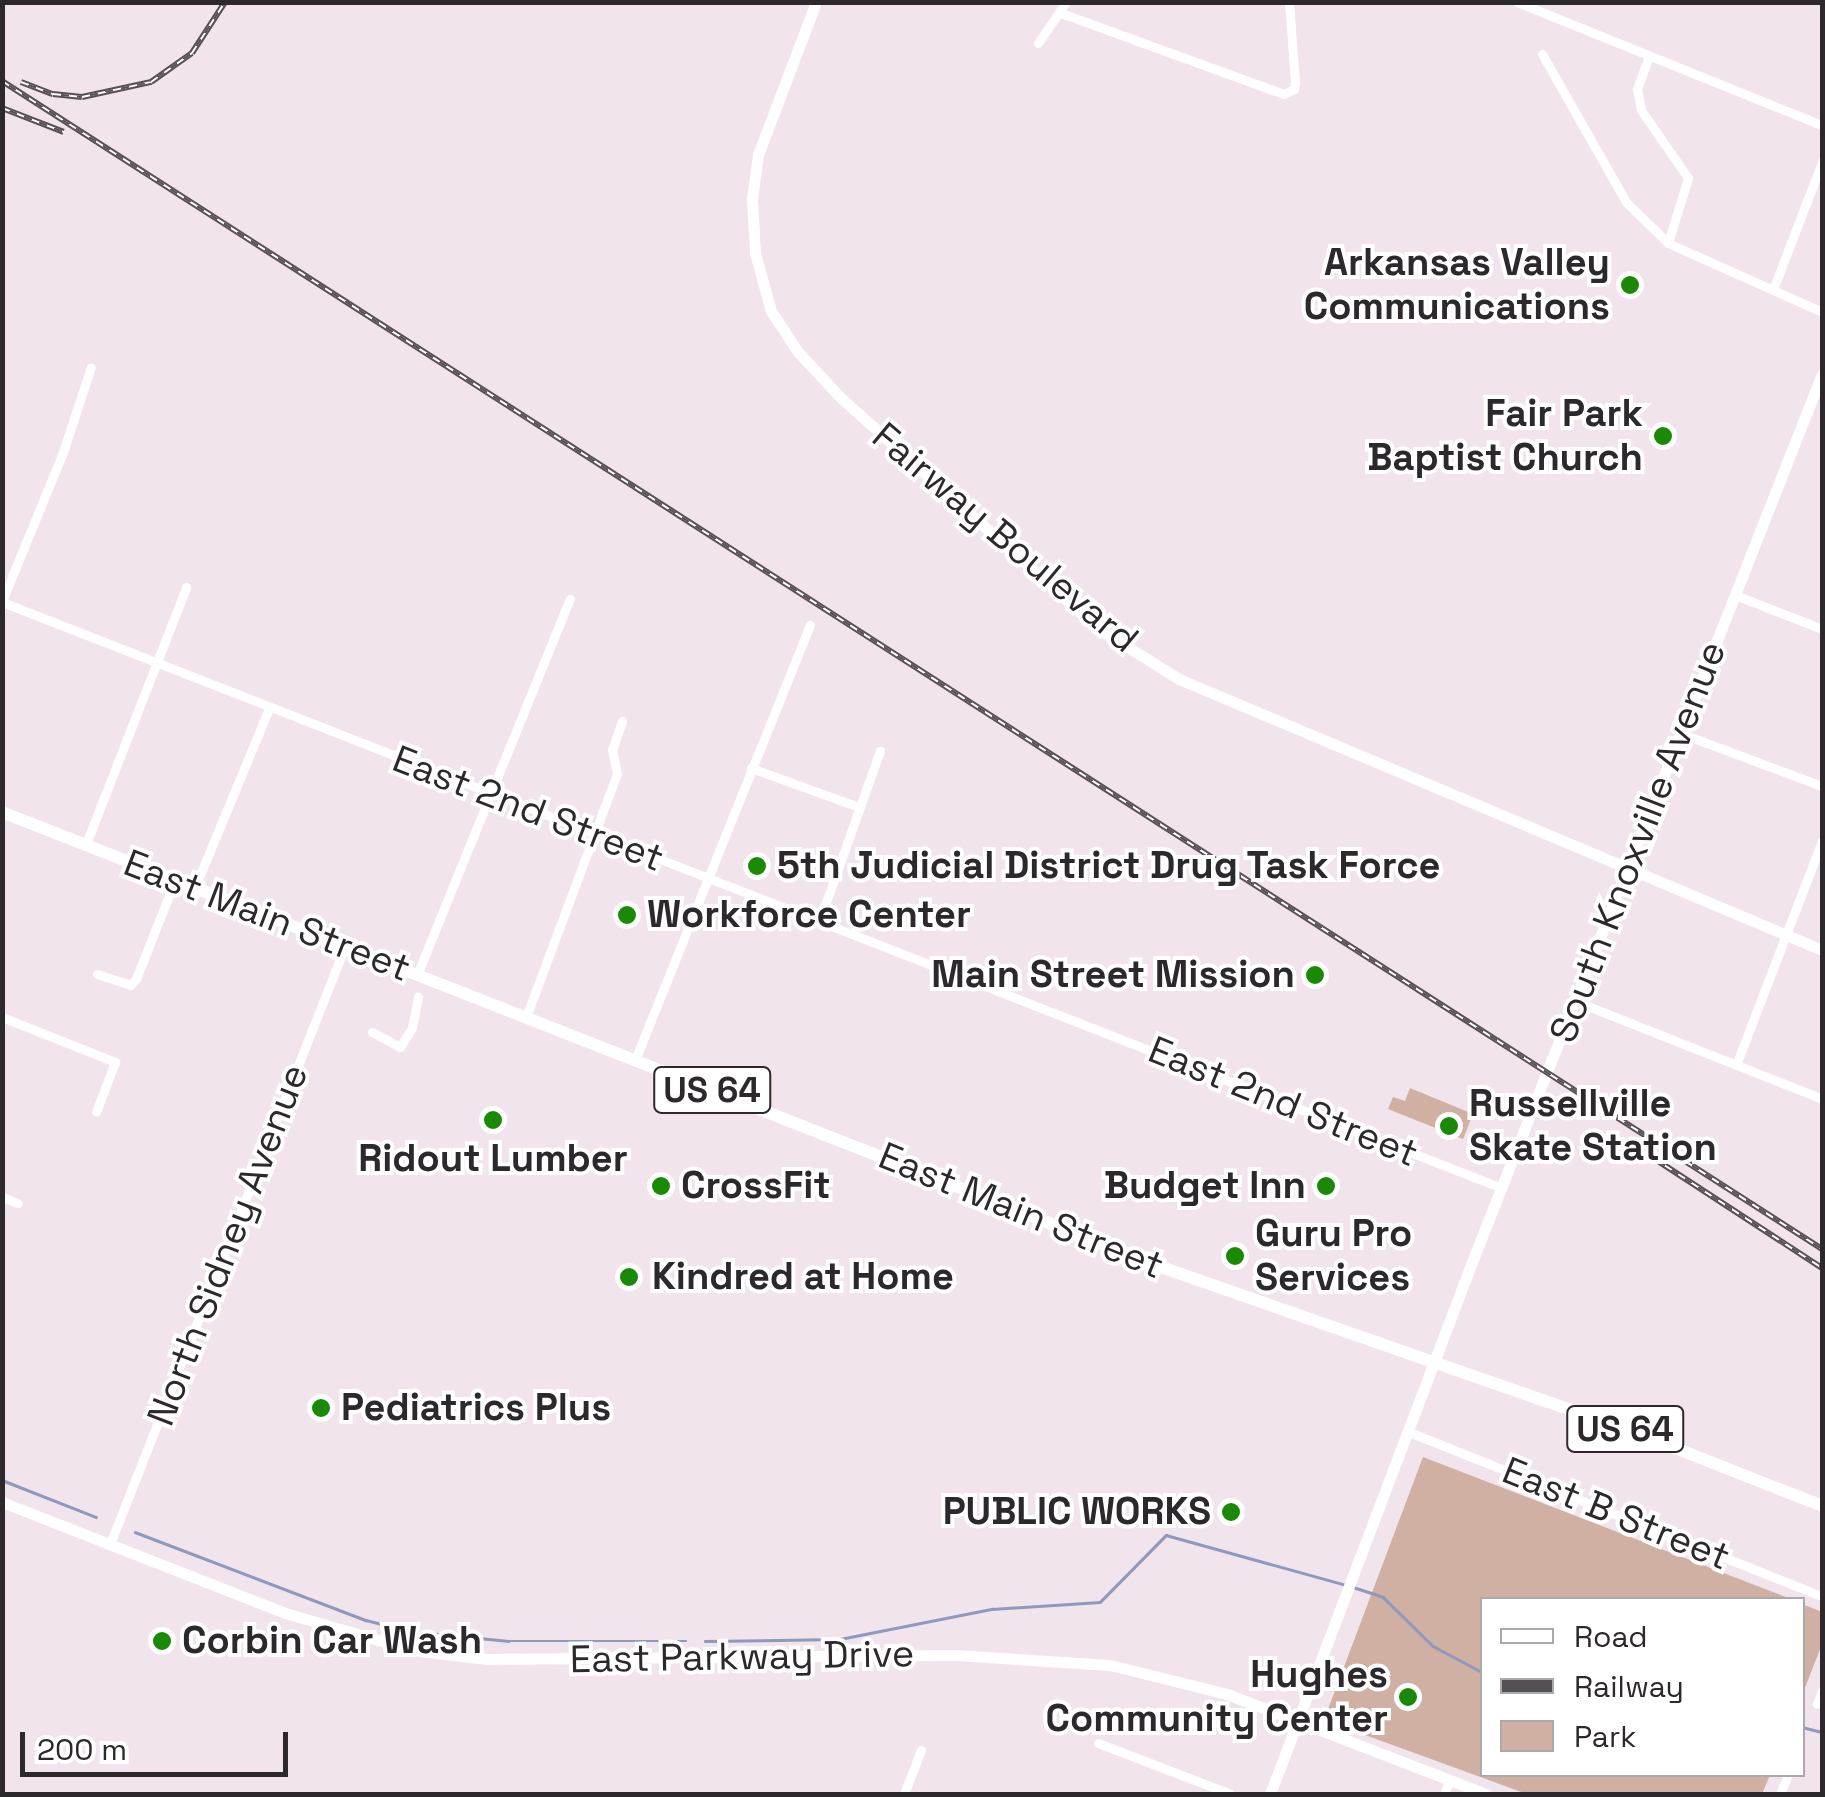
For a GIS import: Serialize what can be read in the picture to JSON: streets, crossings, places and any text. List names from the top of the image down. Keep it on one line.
{"streets":{"main road":["Fairway Boulevard","South Knoxville Avenue","East Main Street","US 64","East Parkway Drive"],"street":["East 2nd Street","North Sidney Avenue","East B Street"]},"crossings":[["Fairway Boulevard","South Knoxville Avenue"],["East 2nd Street","South Knoxville Avenue"],["South Knoxville Avenue","East Main Street"],["South Knoxville Avenue","East B Street"],["South Knoxville Avenue","East Parkway Drive"],["East Main Street","North Sidney Avenue"],["North Sidney Avenue","East Parkway Drive"]],"places":["Arkansas Valley Communications","Fair Park Baptist Church","5th Judicial District Drug Task Force","Workforce Center","Main Street Mission","Ridout Lumber","Russellville Skate Station","CrossFit","Budget Inn","Guru Pro Services","Kindred at Home","Pediatrics Plus","PUBLIC WORKS","Corbin Car Wash","Hughes Community Center"],"legend":["Road","Railway","Park"],"scale_bar":"200 m"}
